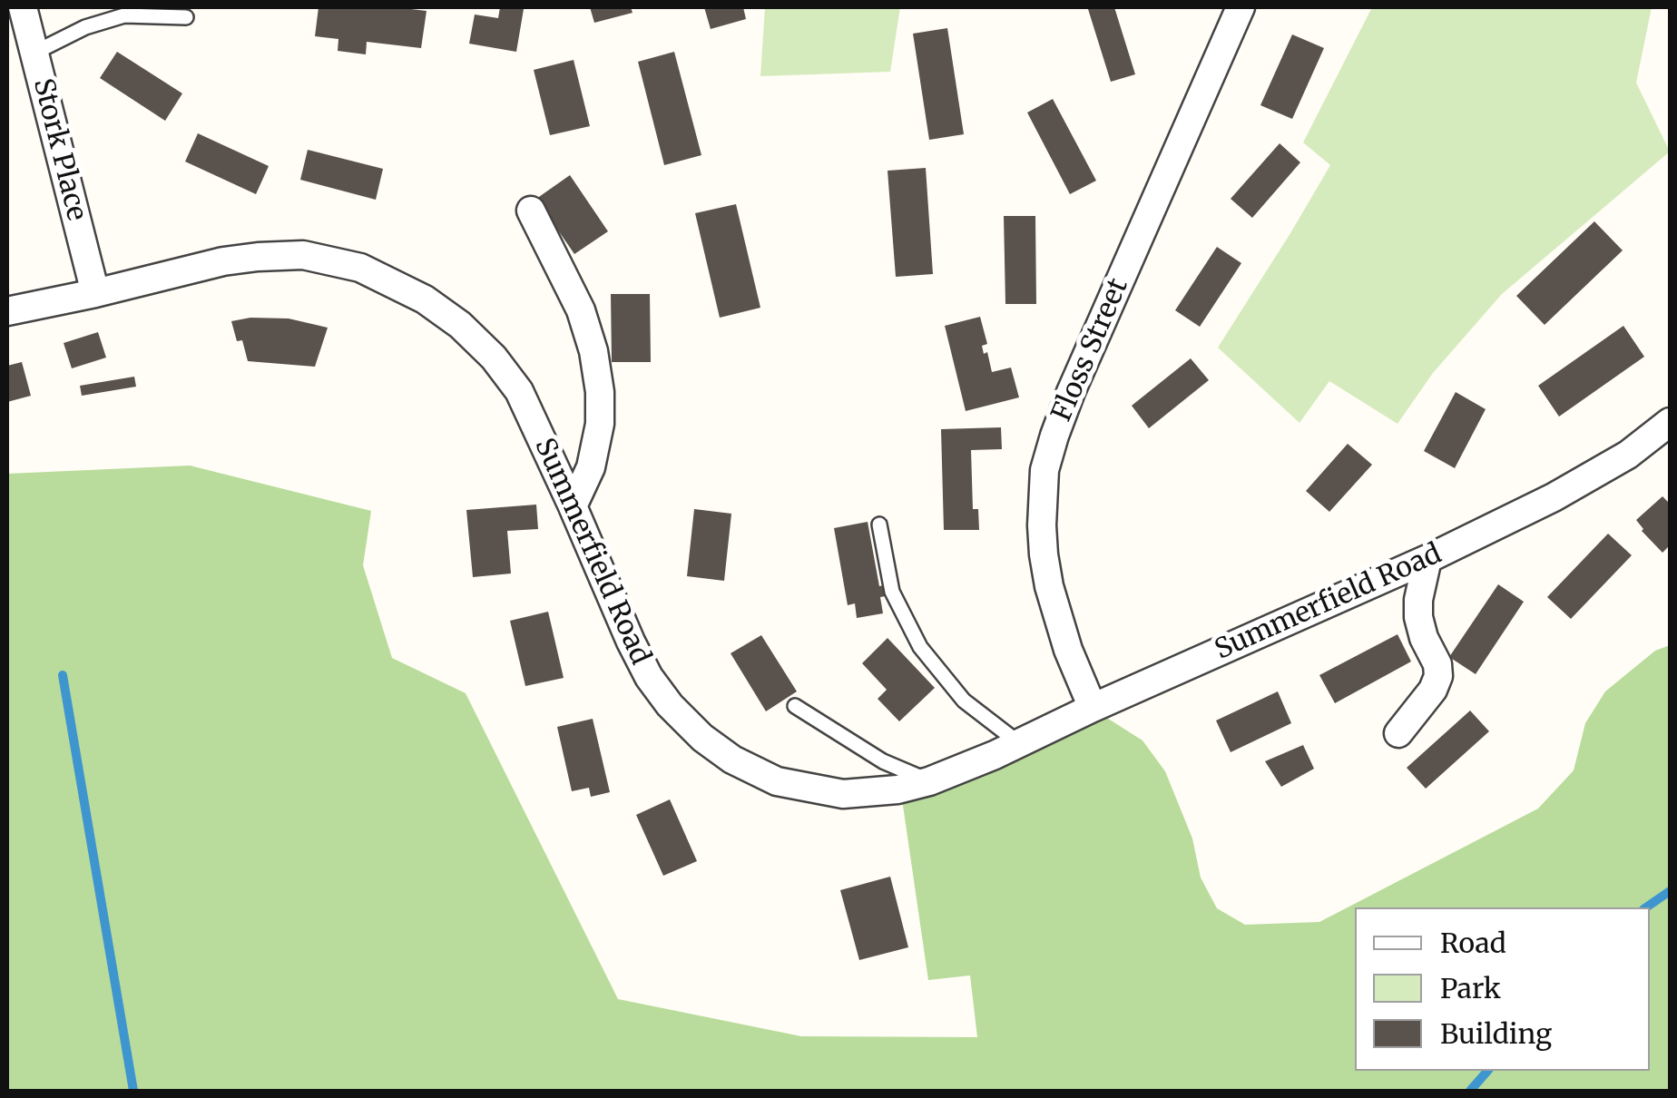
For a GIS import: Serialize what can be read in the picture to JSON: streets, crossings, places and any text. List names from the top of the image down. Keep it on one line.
{"streets":{"street":["Stork Place","Floss Street","Summerfield Road"]},"crossings":[["Stork Place","Summerfield Road"],["Floss Street","Summerfield Road"]],"legend":["Road","Park","Building"]}
